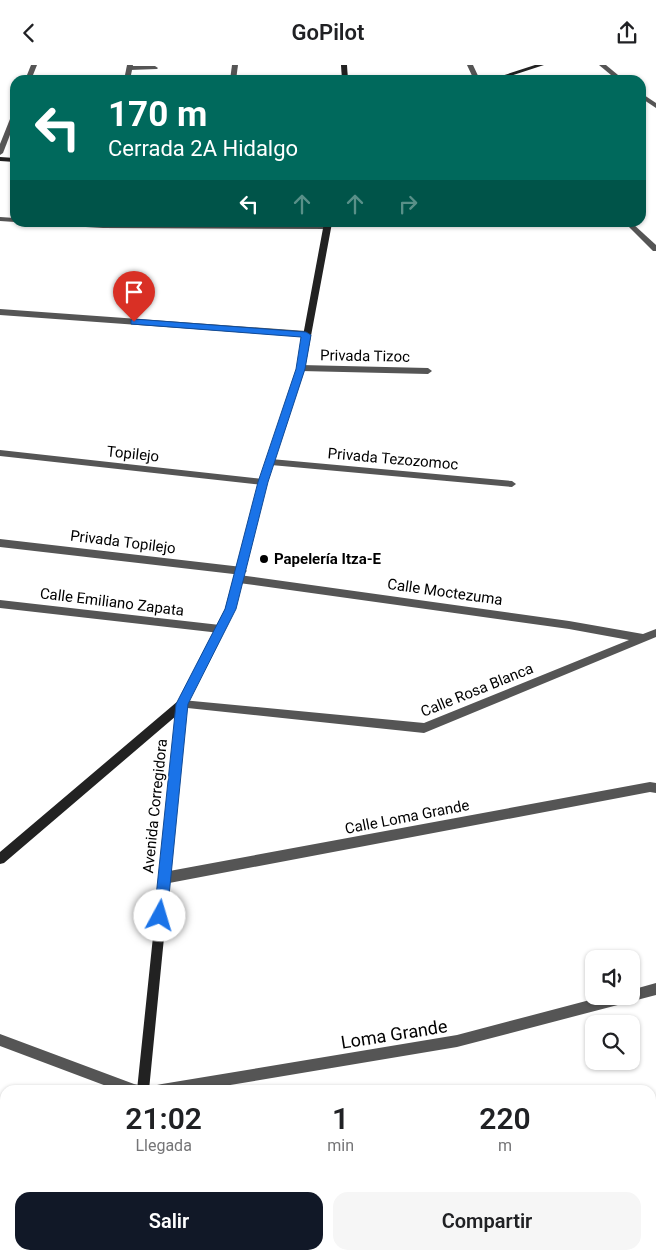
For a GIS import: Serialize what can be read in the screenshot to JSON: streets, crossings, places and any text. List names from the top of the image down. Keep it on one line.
{"streets":{"main road":["Avenida Corregidora"],"street":["Privada Tizoc","Topilejo","Privada Tezozomoc","Privada Topilejo","Calle Moctezuma","Calle Emiliano Zapata","Calle Rosa Blanca","Calle Loma Grande","Loma Grande"]},"crossings":[["Privada Tizoc","Avenida Corregidora"],["Topilejo","Avenida Corregidora"],["Privada Tezozomoc","Avenida Corregidora"],["Privada Topilejo","Calle Moctezuma"],["Privada Topilejo","Avenida Corregidora"],["Calle Moctezuma","Calle Rosa Blanca"],["Calle Moctezuma","Avenida Corregidora"],["Calle Emiliano Zapata","Avenida Corregidora"],["Calle Rosa Blanca","Avenida Corregidora"],["Avenida Corregidora","Calle Loma Grande"]],"places":["Papelería Itza-E"],"page":{"header":"GoPilot","turn":["170 m","Cerrada 2A Hidalgo"],"eta":["21:02","Llegada","1","min","220","m"],"buttons":["Salir","Compartir"]}}
